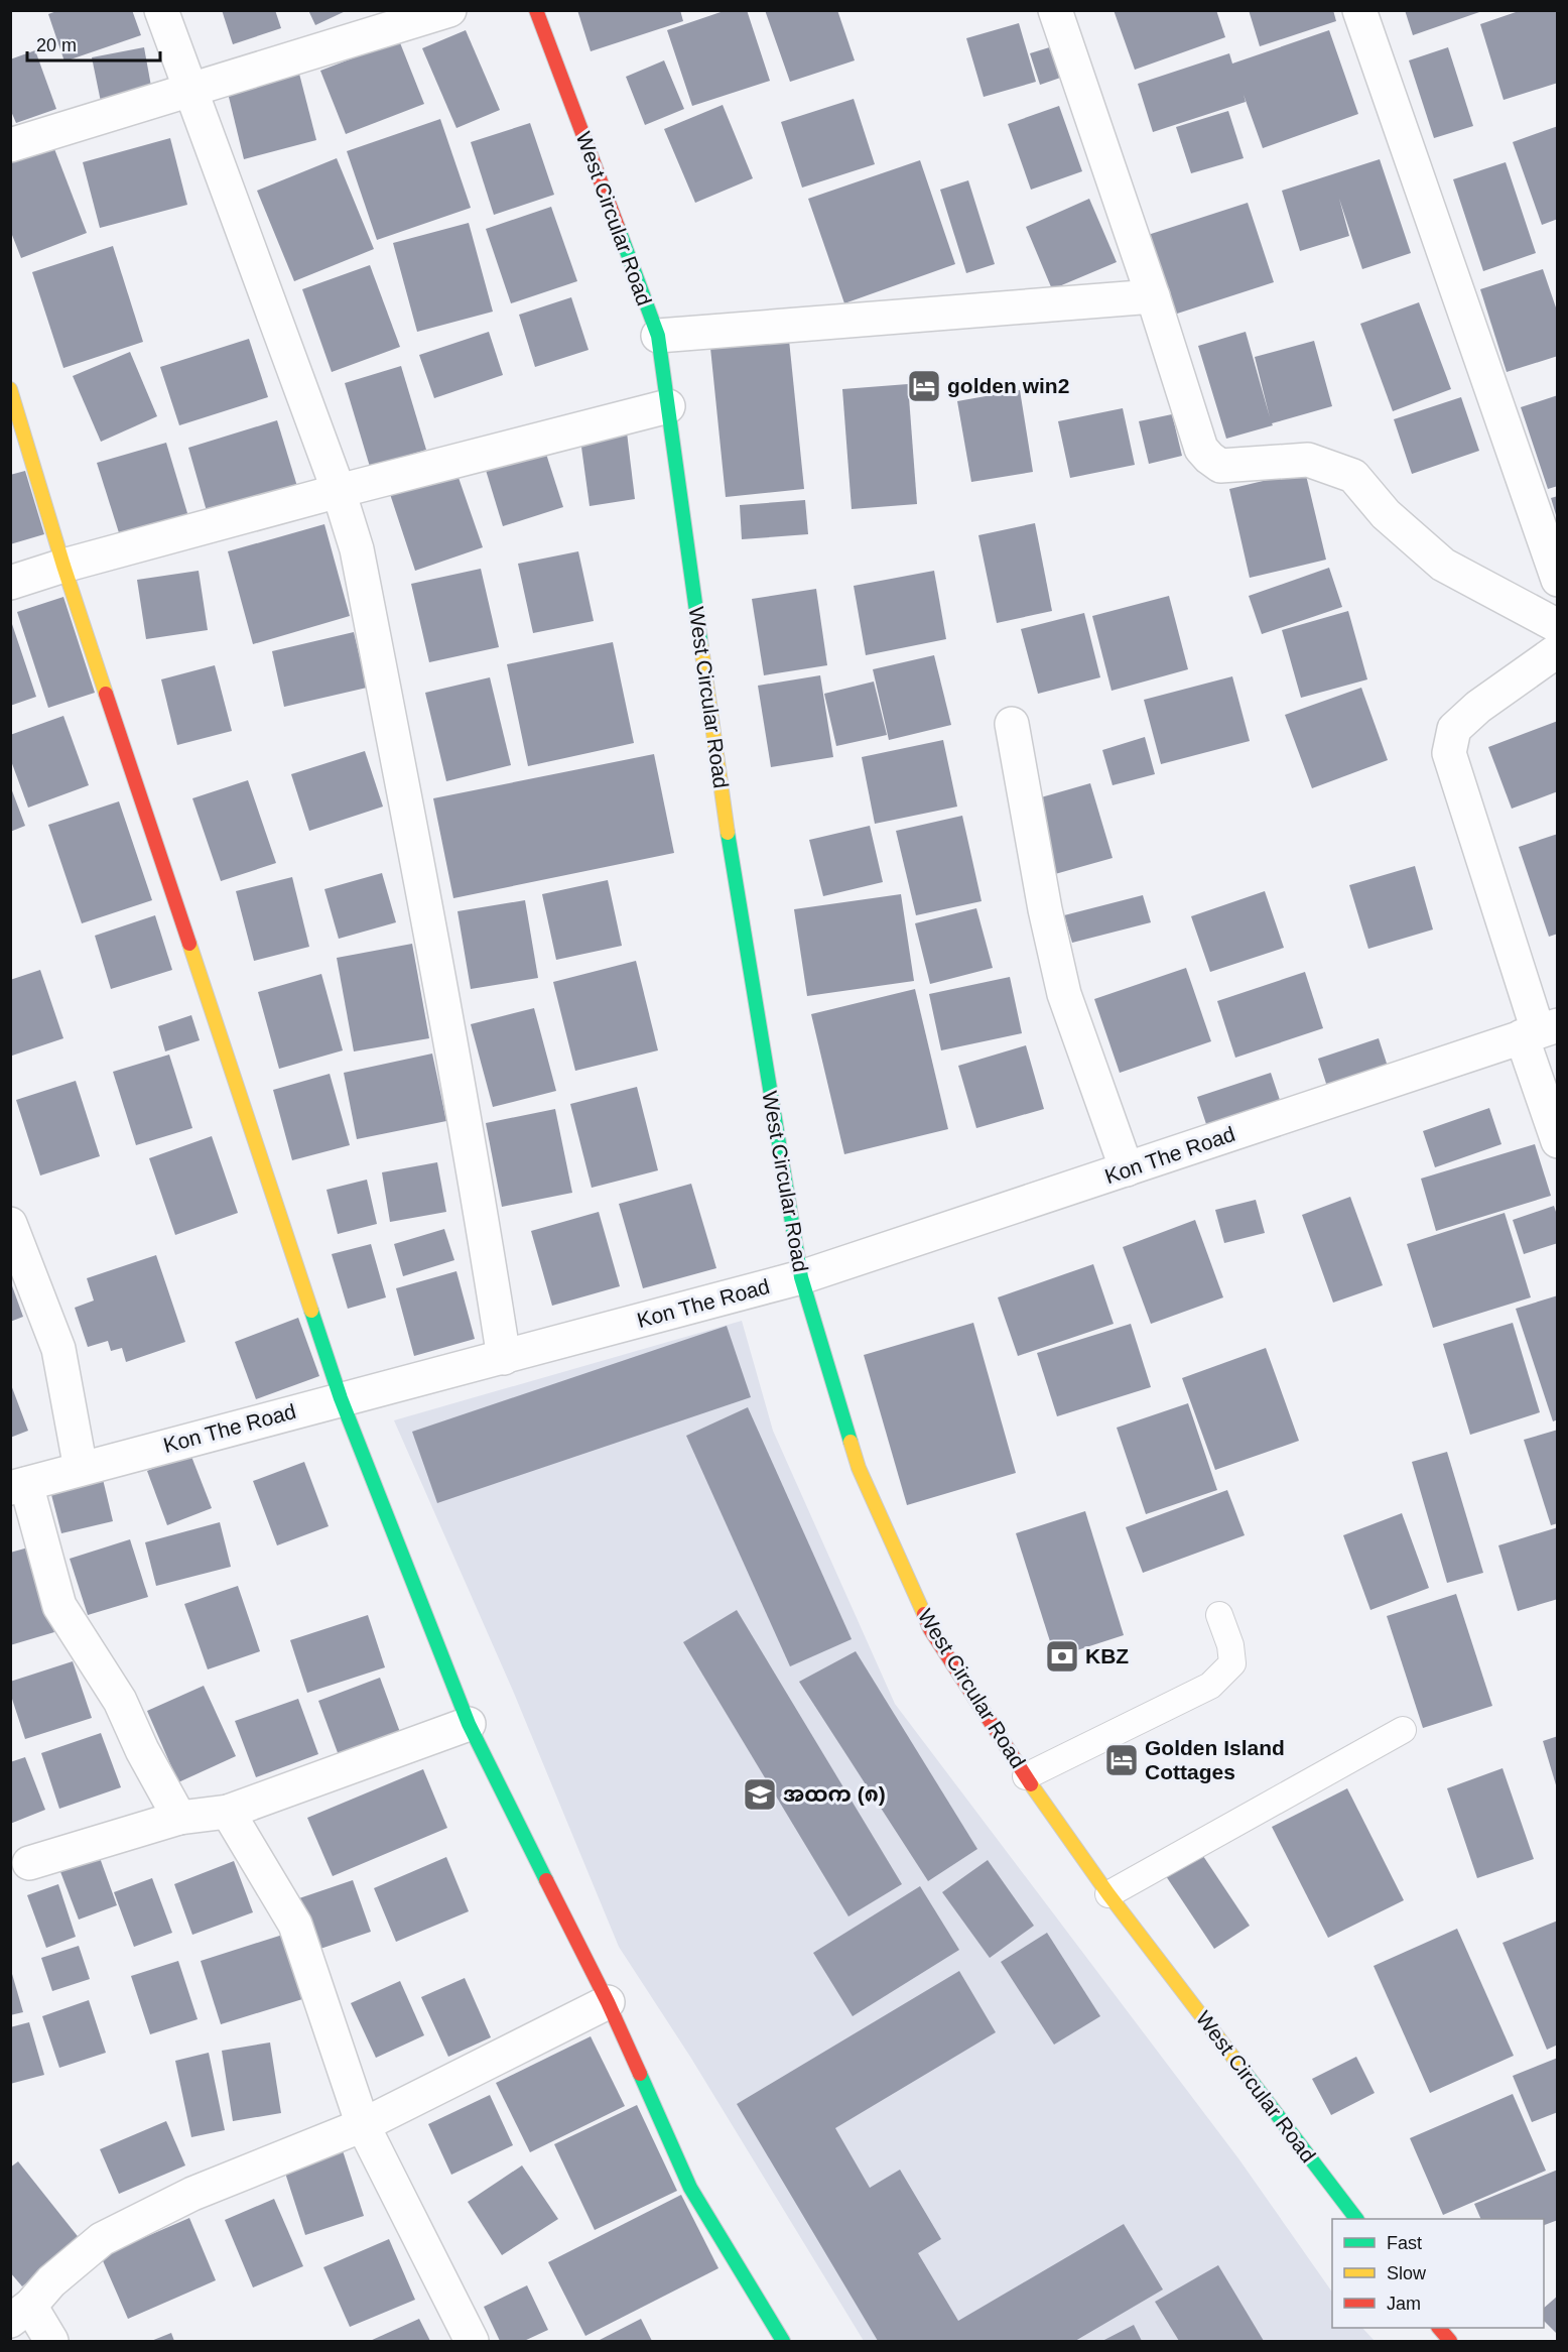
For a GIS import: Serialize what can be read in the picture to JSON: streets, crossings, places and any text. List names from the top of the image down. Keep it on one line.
{"streets":{"street":["West Circular Road","Kon The Road"]},"crossings":[["West Circular Road","Kon The Road"]],"places":{"hotel":["golden win2","Golden Island Cottages"],"bank":["KBZ"],"school or university":["အထက (၈)"]},"legend":["Fast","Slow","Jam"],"scale_bar":"20 m"}
